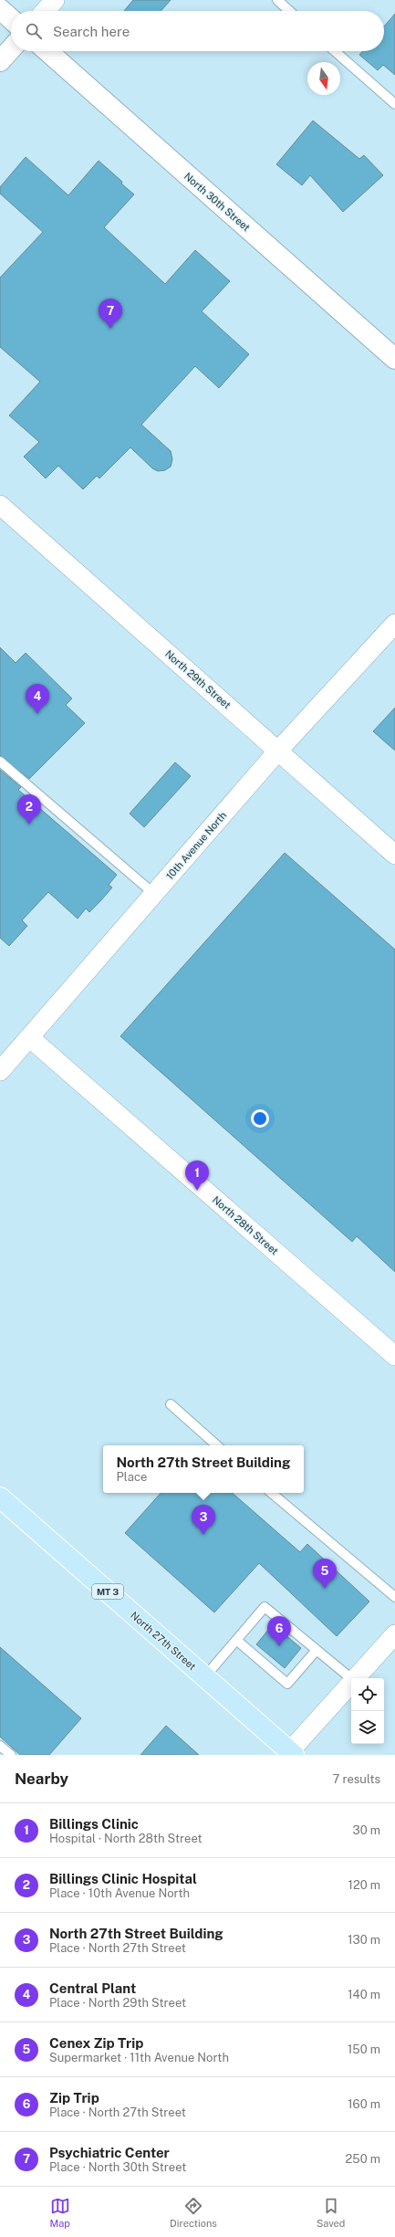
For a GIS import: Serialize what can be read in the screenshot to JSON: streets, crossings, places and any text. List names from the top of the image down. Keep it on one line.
{"streets":{"main road":["MT 3","North 27th Street"],"street":["North 30th Street","North 29th Street","10th Avenue North","North 28th Street"]},"crossings":[["North 29th Street","10th Avenue North"],["10th Avenue North","North 28th Street"]],"north":"bottom","page":{"search":"Search here","pins":["7","4","2","1","3","5","6"],"popup":["North 27th Street Building","Place"],"heading":["Nearby","7 results"],"list":[{"mark":"1","name":"Billings Clinic","note":"Hospital · North 28th Street","value":"30 m"},{"mark":"2","name":"Billings Clinic Hospital","note":"Place · 10th Avenue North","value":"120 m"},{"mark":"3","name":"North 27th Street Building","note":"Place · North 27th Street","value":"130 m"},{"mark":"4","name":"Central Plant","note":"Place · North 29th Street","value":"140 m"},{"mark":"5","name":"Cenex Zip Trip","note":"Supermarket · 11th Avenue North","value":"150 m"},{"mark":"6","name":"Zip Trip","note":"Place · North 27th Street","value":"160 m"},{"mark":"7","name":"Psychiatric Center","note":"Place · North 30th Street","value":"250 m"}],"nav":["Map","Directions","Saved"]}}
